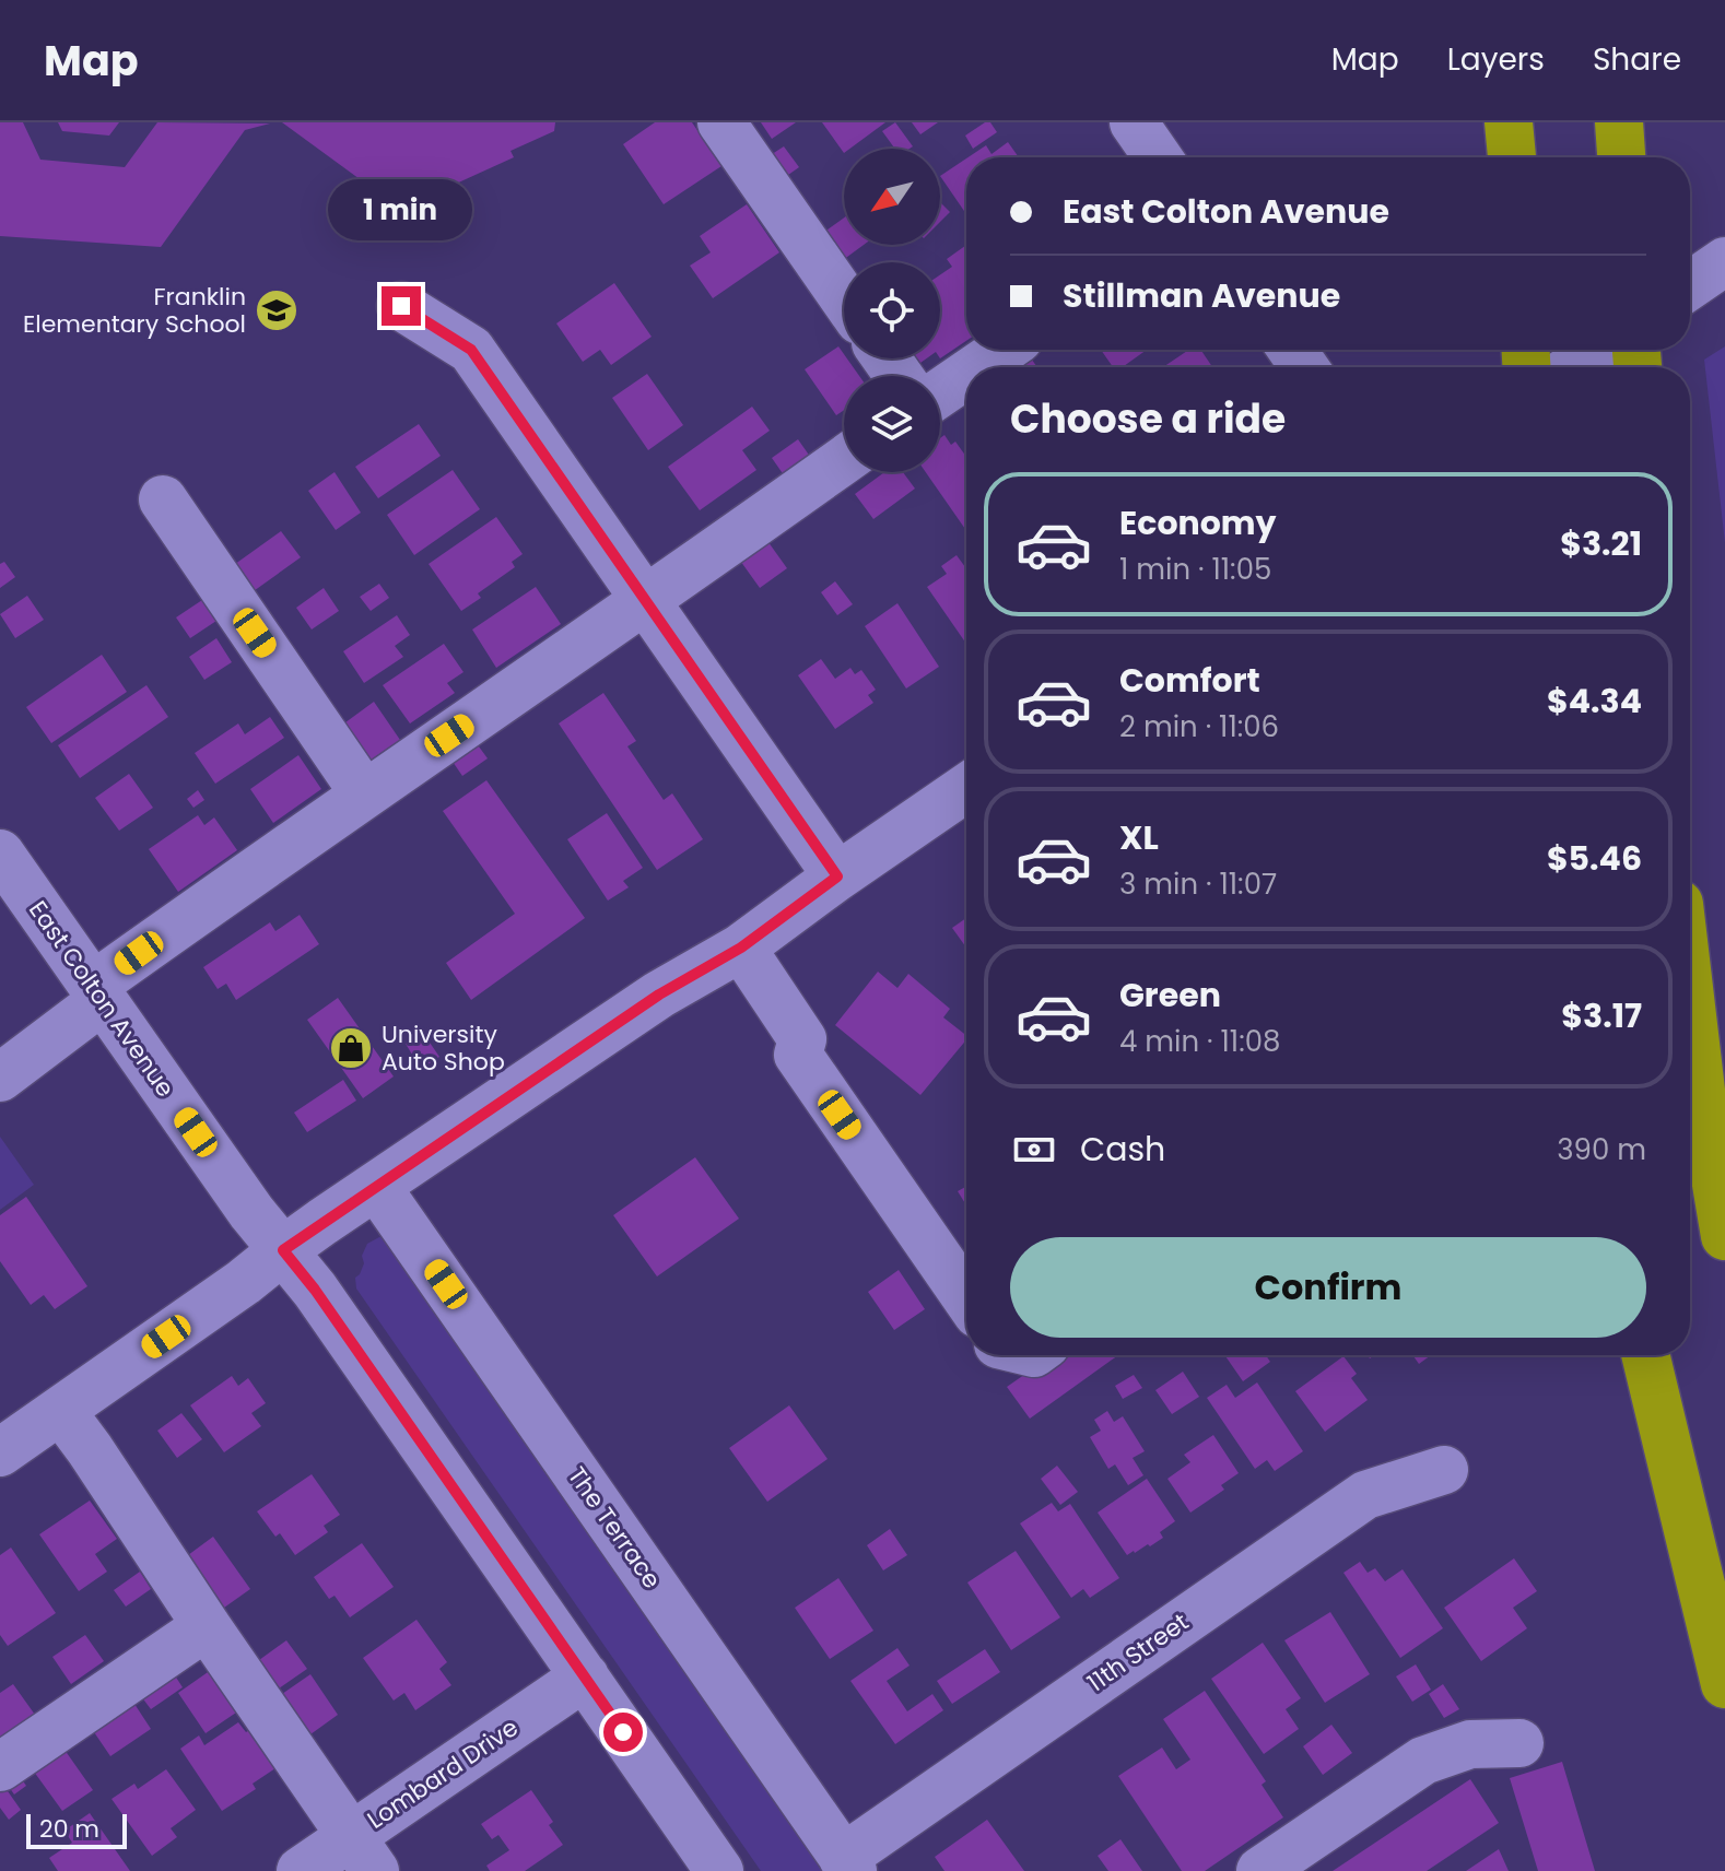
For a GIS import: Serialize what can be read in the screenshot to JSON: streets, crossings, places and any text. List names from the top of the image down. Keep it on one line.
{"streets":{"street":["East Colton Avenue","The Terrace","11th Street","Lombard Drive"]},"crossings":[["East Colton Avenue","Lombard Drive"],["The Terrace","11th Street"]],"places":{"school or university":["Franklin Elementary School"],"shop":["University Auto Shop"]},"scale_bar":"20 m","north":"bottom left","page":{"header":"Map","nav":["Map","Layers","Share"],"banner":["East Colton Avenue","Stillman Avenue"],"bubble":"1 min","heading":"Choose a ride","list":[{"name":"Economy","note":"1 min · 11:05","value":"$3.21"},{"name":"Comfort","note":"2 min · 11:06","value":"$4.34"},{"name":"XL","note":"3 min · 11:07","value":"$5.46"},{"name":"Green","note":"4 min · 11:08","value":"$3.17"}],"pay":["Cash","390 m"],"buttons":"Confirm","scale":"20 m"}}
